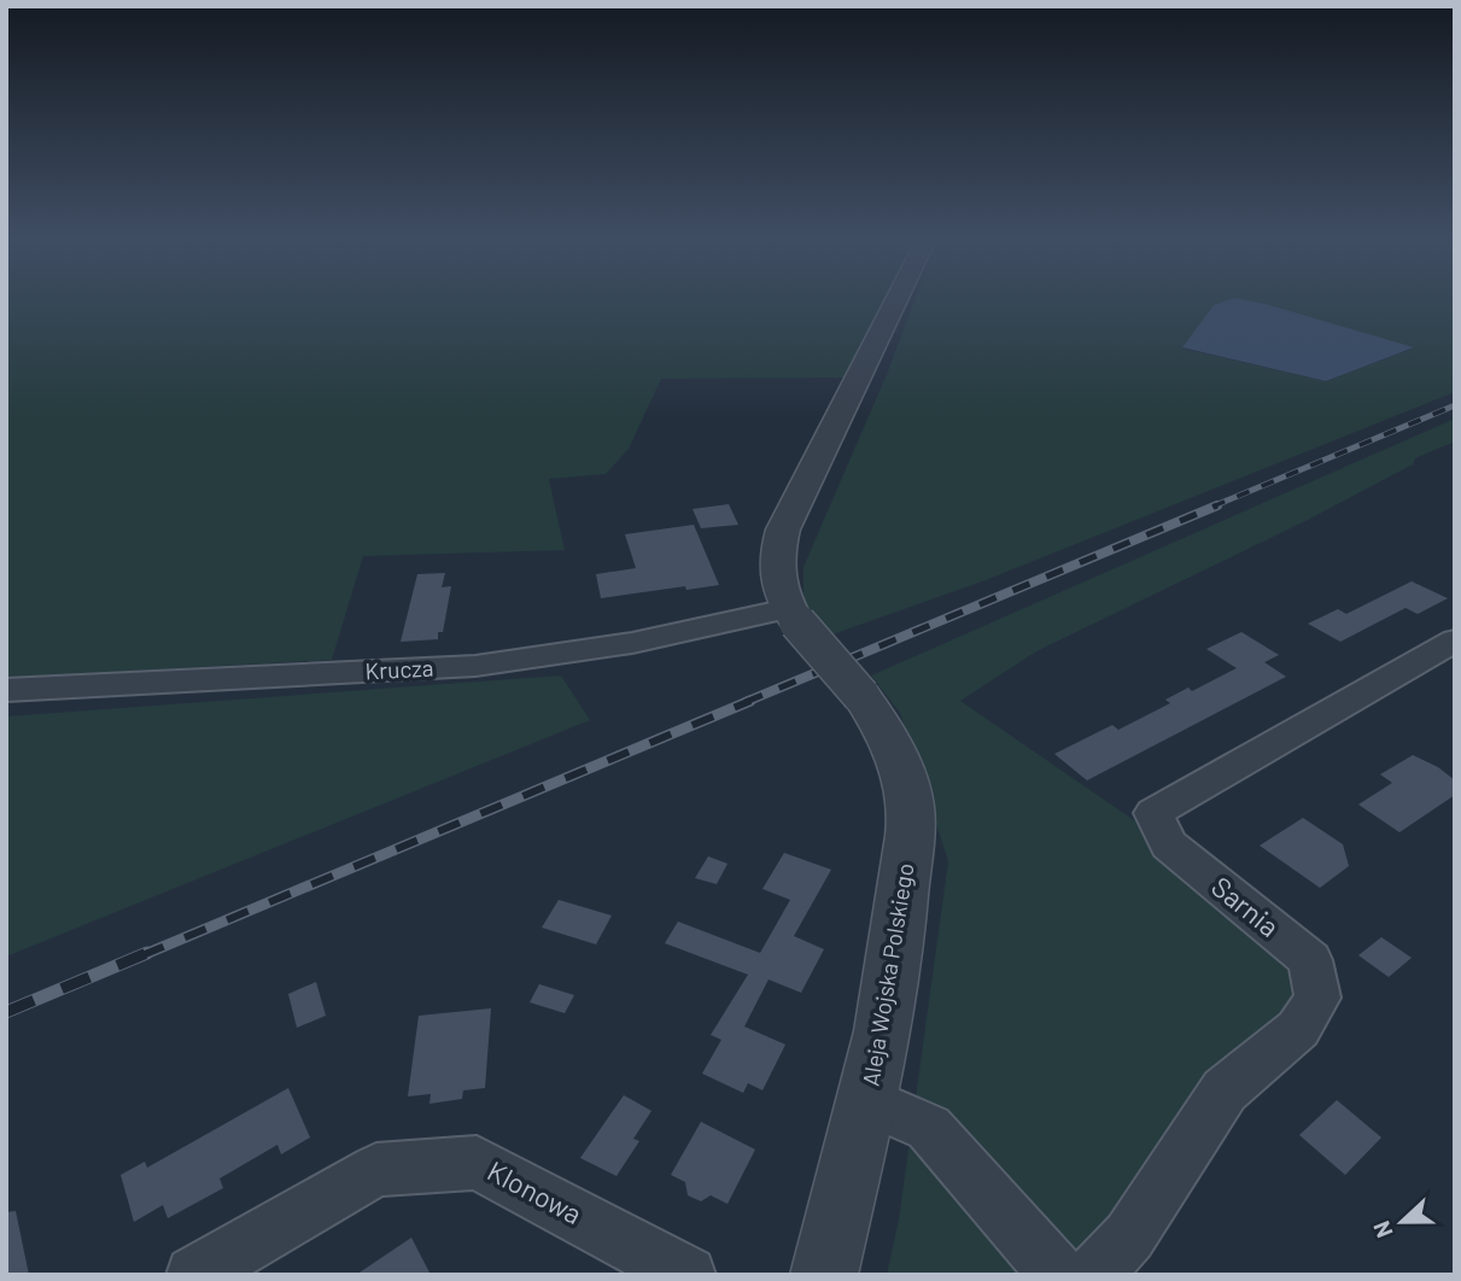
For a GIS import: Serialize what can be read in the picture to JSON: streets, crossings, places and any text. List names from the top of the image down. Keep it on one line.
{"streets":{"street":["Krucza","Sarnia","Aleja Wojska Polskiego","Klonowa"]},"crossings":[["Krucza","Aleja Wojska Polskiego"]],"north":"left"}
